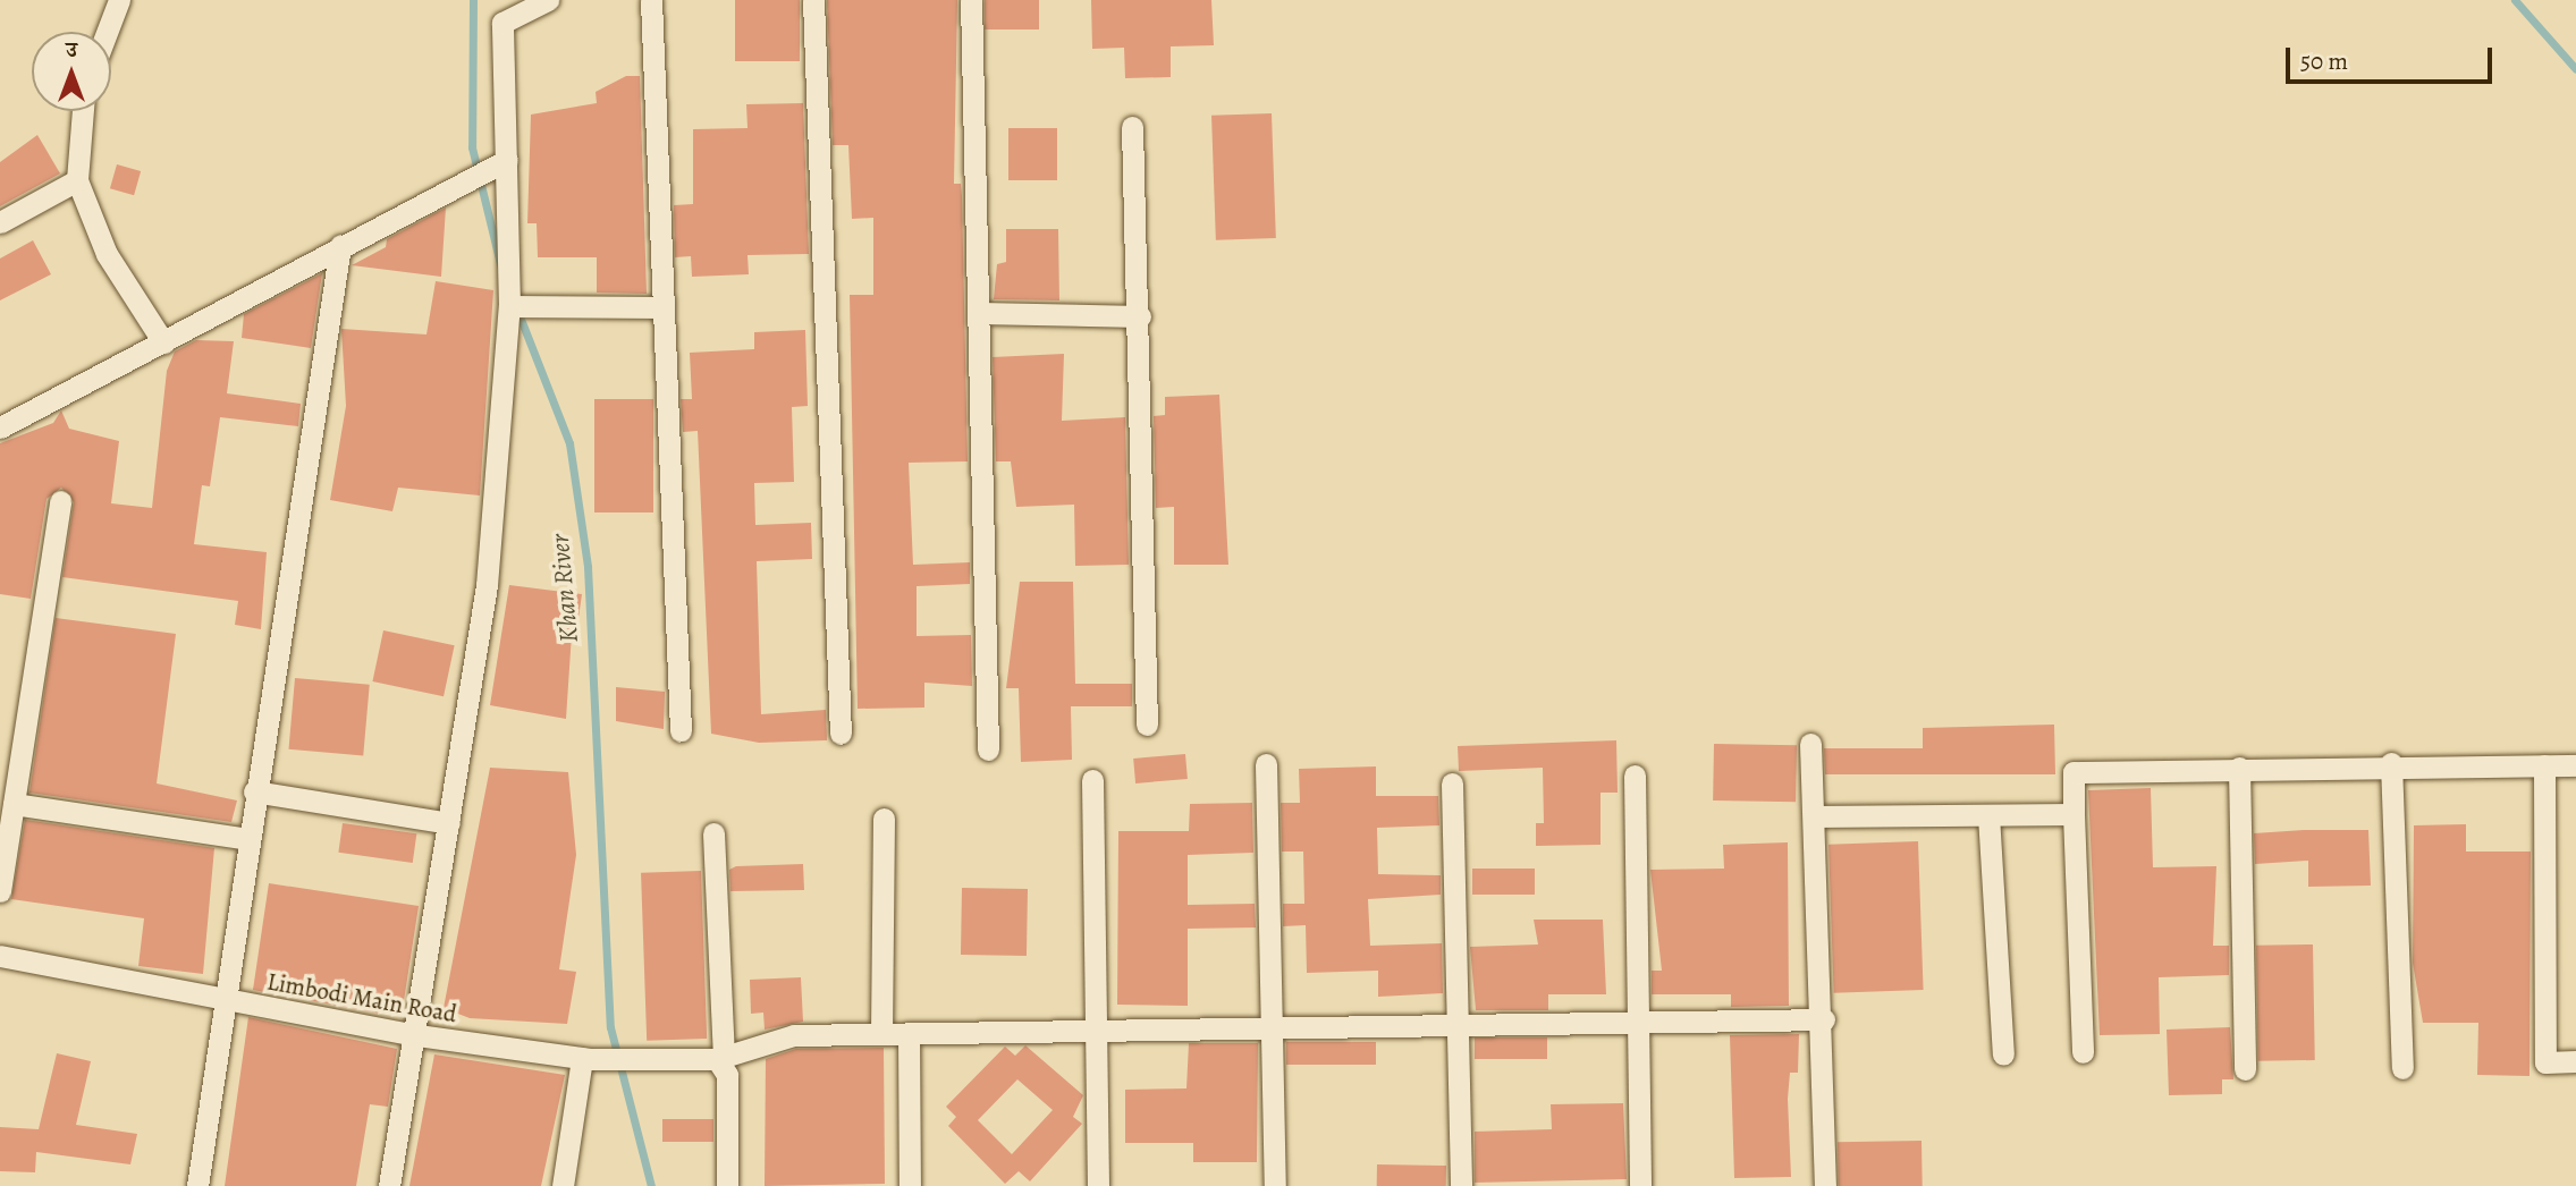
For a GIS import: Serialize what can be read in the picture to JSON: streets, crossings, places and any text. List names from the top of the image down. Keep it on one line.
{"streets":{"street":["Limbodi Main Road"]},"water":["Khan River"],"scale_bar":"50 m","north":"top"}
